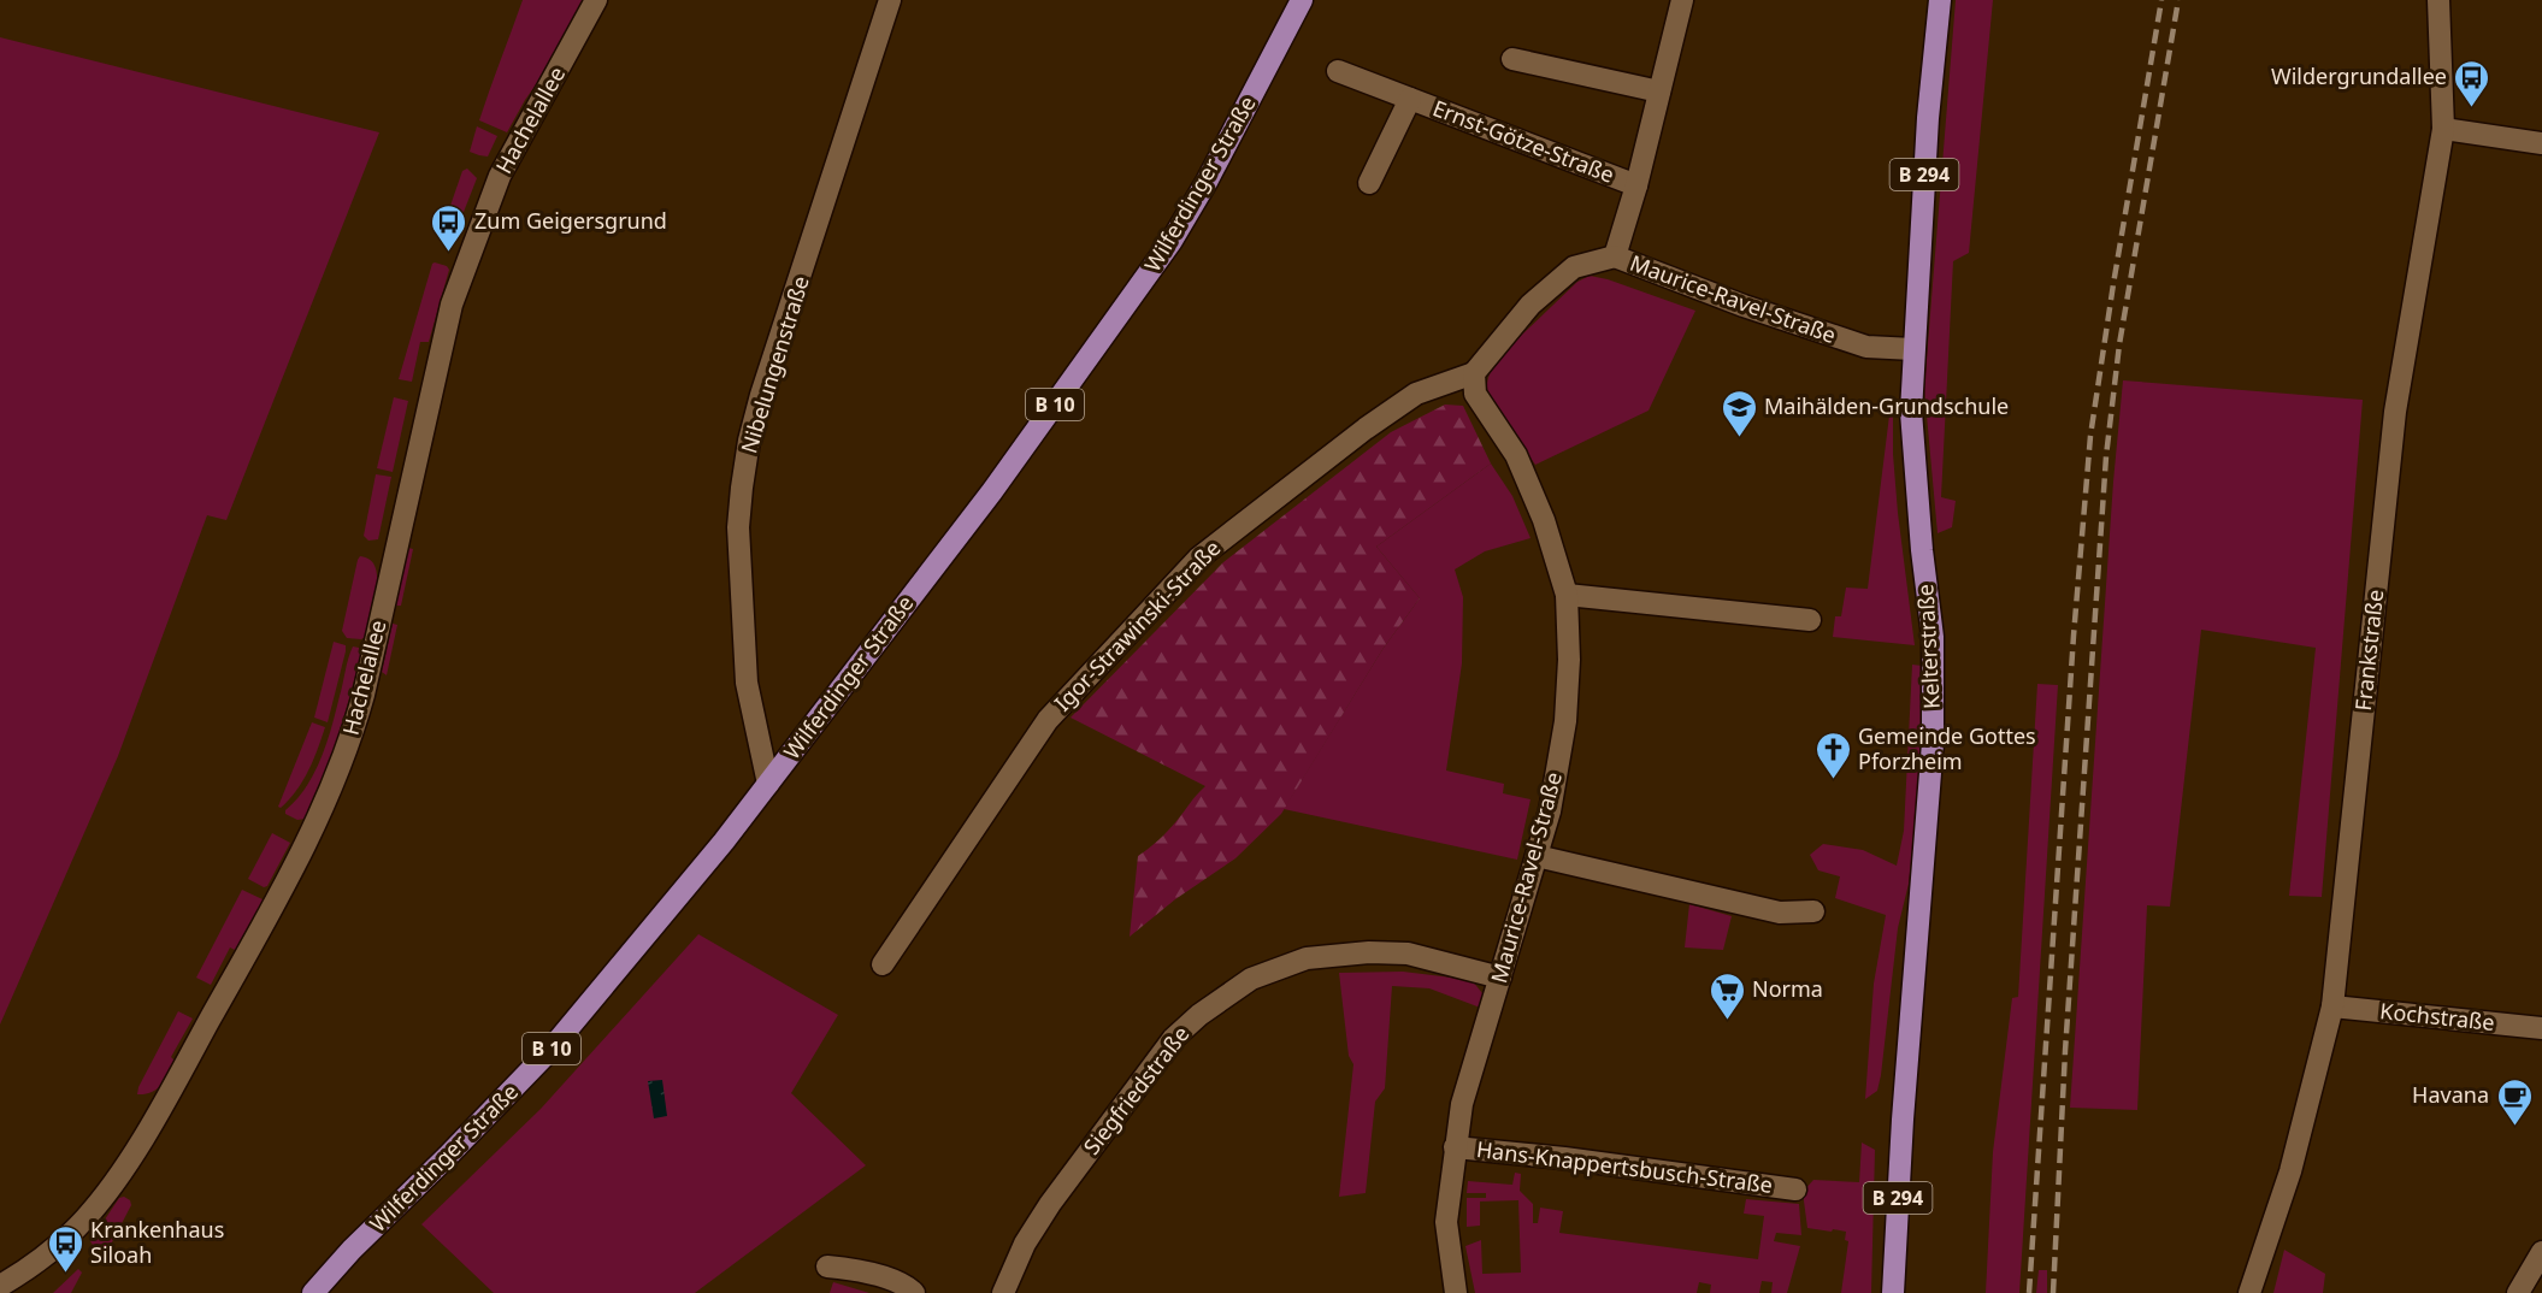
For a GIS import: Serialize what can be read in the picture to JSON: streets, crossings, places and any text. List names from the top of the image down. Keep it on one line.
{"streets":{"main road":["B 294","Wilferdinger Straße","B 10","Kelterstraße"],"street":["Hachelallee","Ernst-Götze-Straße","Maurice-Ravel-Straße","Nibelungenstraße","Igor-Strawinski-Straße","Frankstraße","Kochstraße","Siegfriedstraße","Hans-Knappertsbusch-Straße"]},"crossings":[["Wilferdinger Straße","Nibelungenstraße"],["Maurice-Ravel-Straße","Igor-Strawinski-Straße"],["Maurice-Ravel-Straße","Kelterstraße"],["Maurice-Ravel-Straße","Siegfriedstraße"],["Maurice-Ravel-Straße","Hans-Knappertsbusch-Straße"],["Frankstraße","Kochstraße"]],"places":{"bus stop":["Wildergrundallee","Zum Geigersgrund","Krankenhaus Siloah"],"school or university":["Maihälden-Grundschule"],"church":["Gemeinde Gottes Pforzheim"],"supermarket":["Norma"],"cafe":["Havana"]}}
